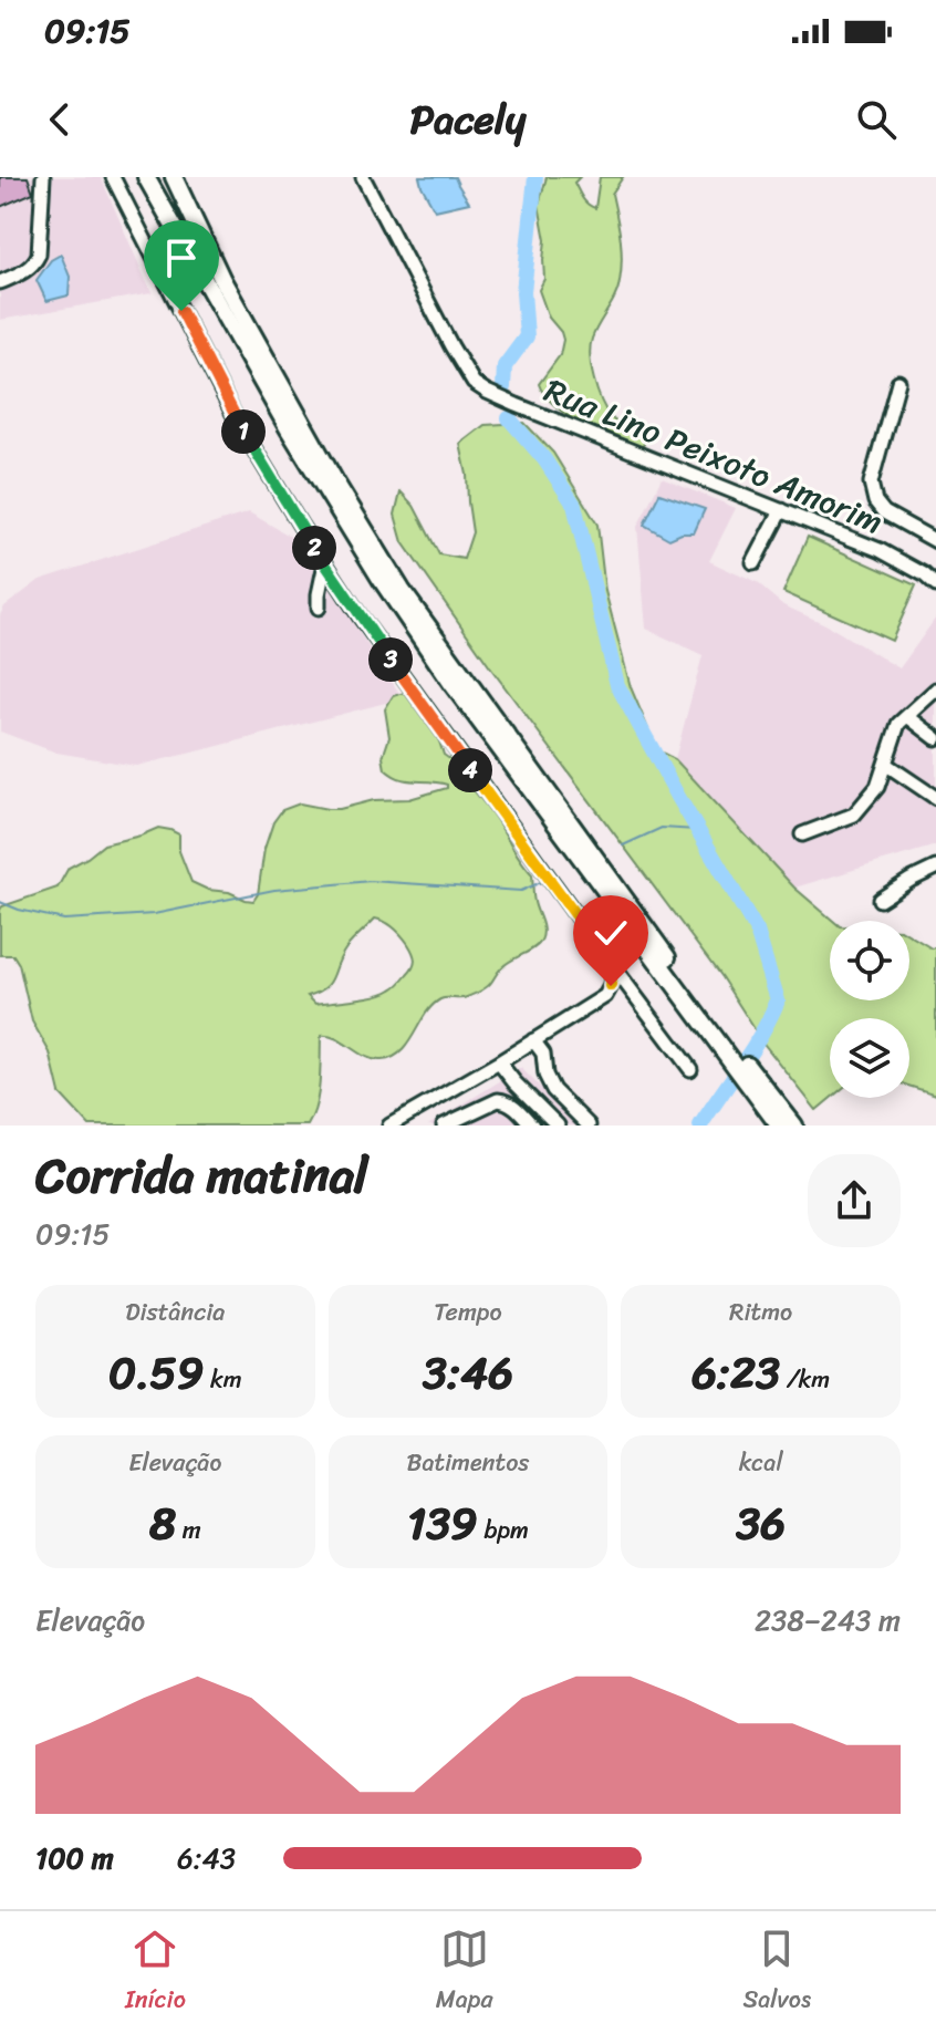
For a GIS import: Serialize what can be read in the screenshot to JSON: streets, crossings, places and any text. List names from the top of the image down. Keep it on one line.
{"streets":{"street":["Rua Lino Peixoto Amorim"]},"page":{"status":"09:15","header":"Pacely","pins":["1","2","3","4"],"heading":["Corrida matinal","09:15"],"stats":[["Distância","0.59 km"],["Tempo","3:46"],["Ritmo","6:23 /km"],["Elevação","8 m"],["Batimentos","139 bpm"],["kcal","36"]],"chart":["Elevação","238–243 m"],"list":[{"name":"100 m","note":"6:43"}],"tabs":["Início","Mapa","Salvos"]}}
